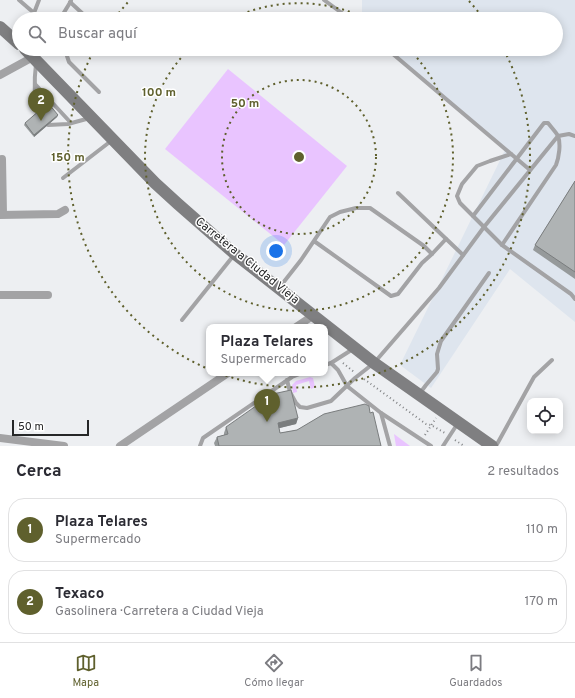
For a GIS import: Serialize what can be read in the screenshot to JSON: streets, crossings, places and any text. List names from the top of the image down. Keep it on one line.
{"streets":{"main road":["Carretera a Ciudad Vieja"]},"scale_bar":"50 m","page":{"search":"Buscar aquí","pins":["2","1"],"popup":["Plaza Telares","Supermercado"],"scale":"50 m","heading":["Cerca","2 resultados"],"list":[{"mark":"1","name":"Plaza Telares","note":"Supermercado","value":"110 m"},{"mark":"2","name":"Texaco","note":"Gasolinera · Carretera a Ciudad Vieja","value":"170 m"}],"nav":["Mapa","Cómo llegar","Guardados"]},"rings":["100 m","50 m","150 m"]}
